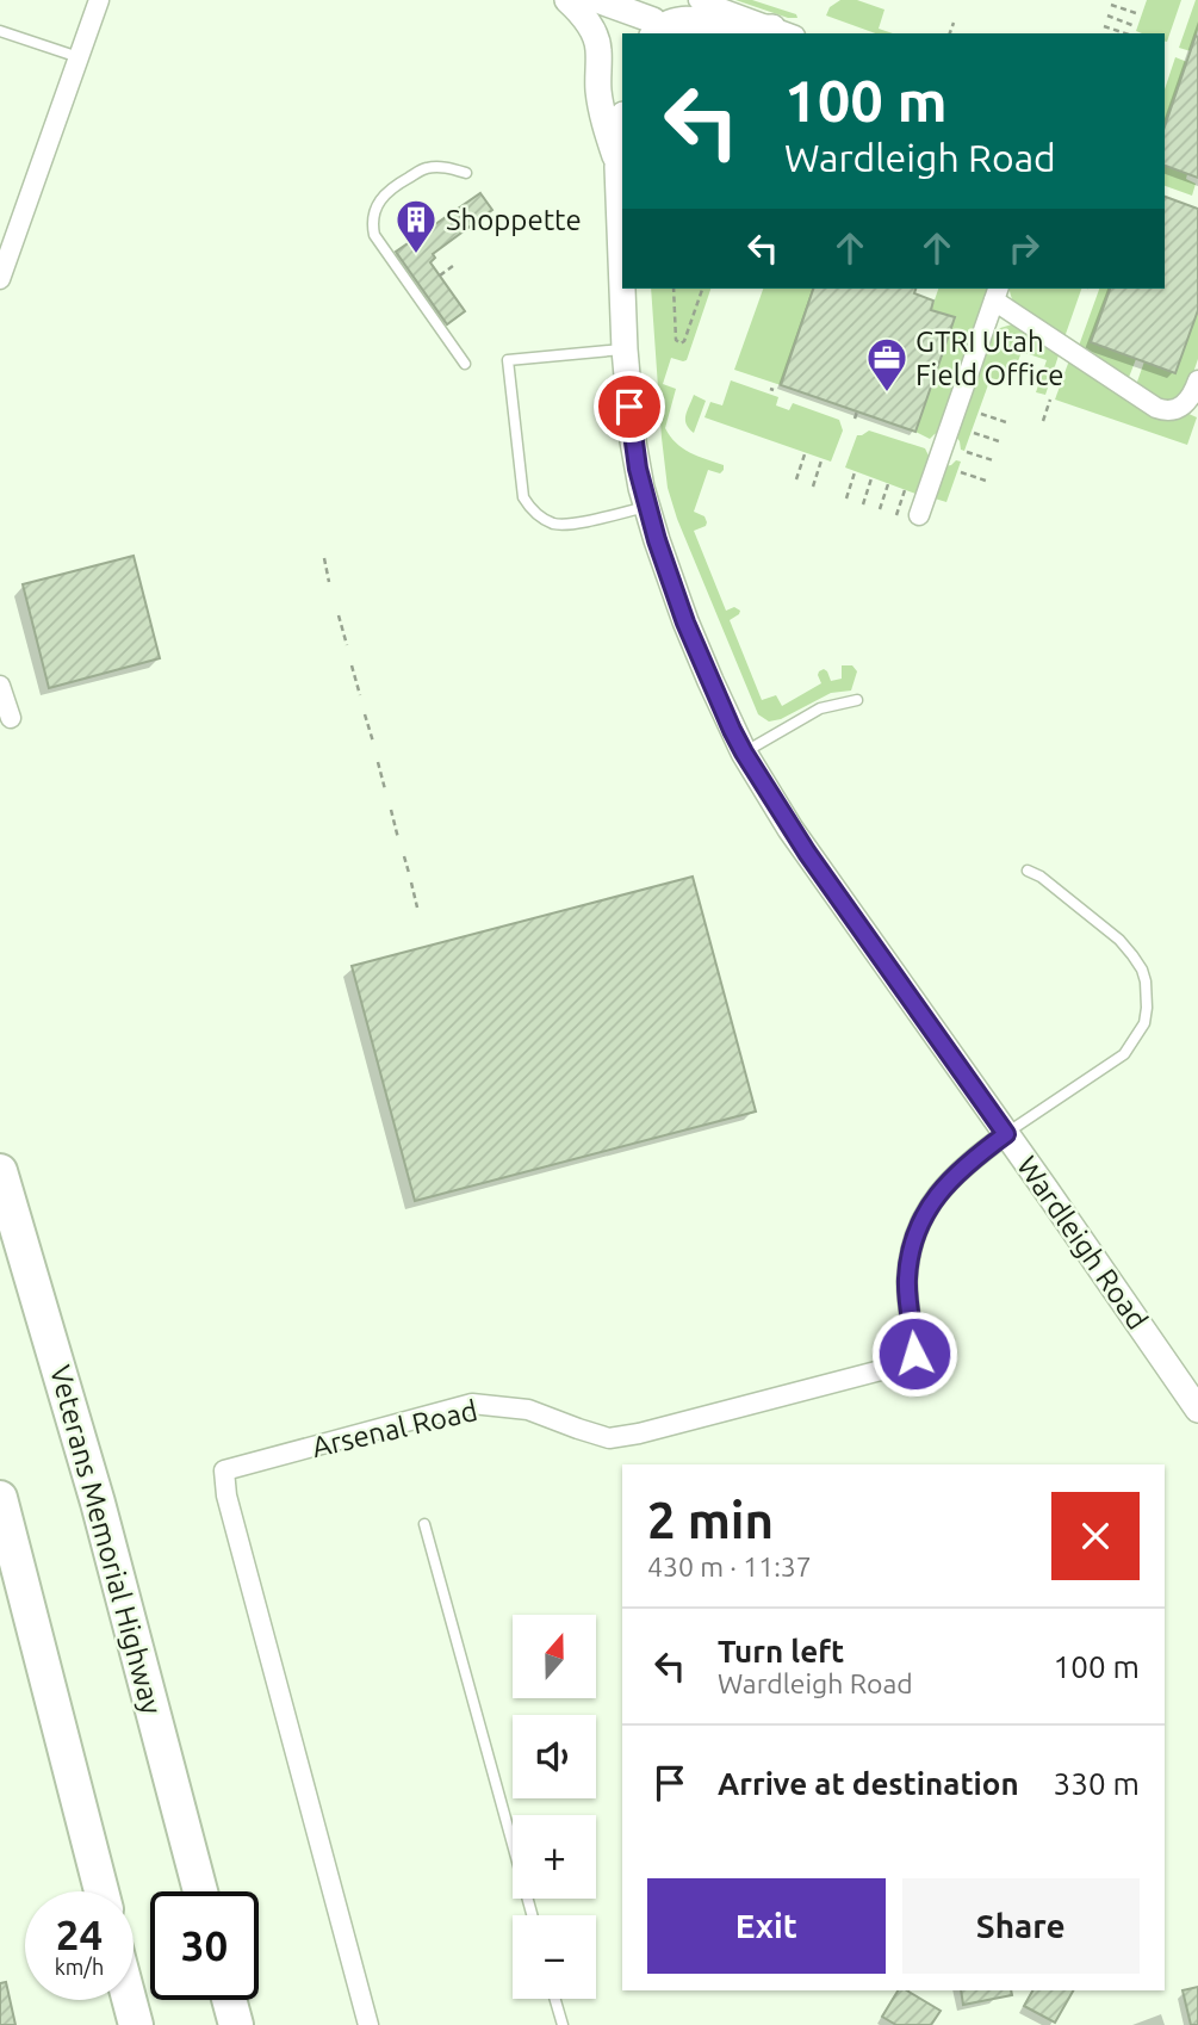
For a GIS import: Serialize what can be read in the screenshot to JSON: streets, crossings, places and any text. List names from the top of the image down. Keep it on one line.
{"streets":{"highway":["Veterans Memorial Highway"],"main road":["Wardleigh Road"],"street":["Arsenal Road"]},"crossings":[["Wardleigh Road","Arsenal Road"]],"places":{"building":["Shoppette"],"office":["GTRI Utah Field Office"]},"north":"top","page":{"turn":["100 m","Wardleigh Road"],"heading":["2 min","430 m · 11:37"],"list":[{"name":"Turn left","note":"Wardleigh Road","value":"100 m"},{"name":"Arrive at destination","value":"330 m"}],"map_buttons":["+","−"],"buttons":["Exit","Share"],"speed":"24 km/h","limit":"30"}}
